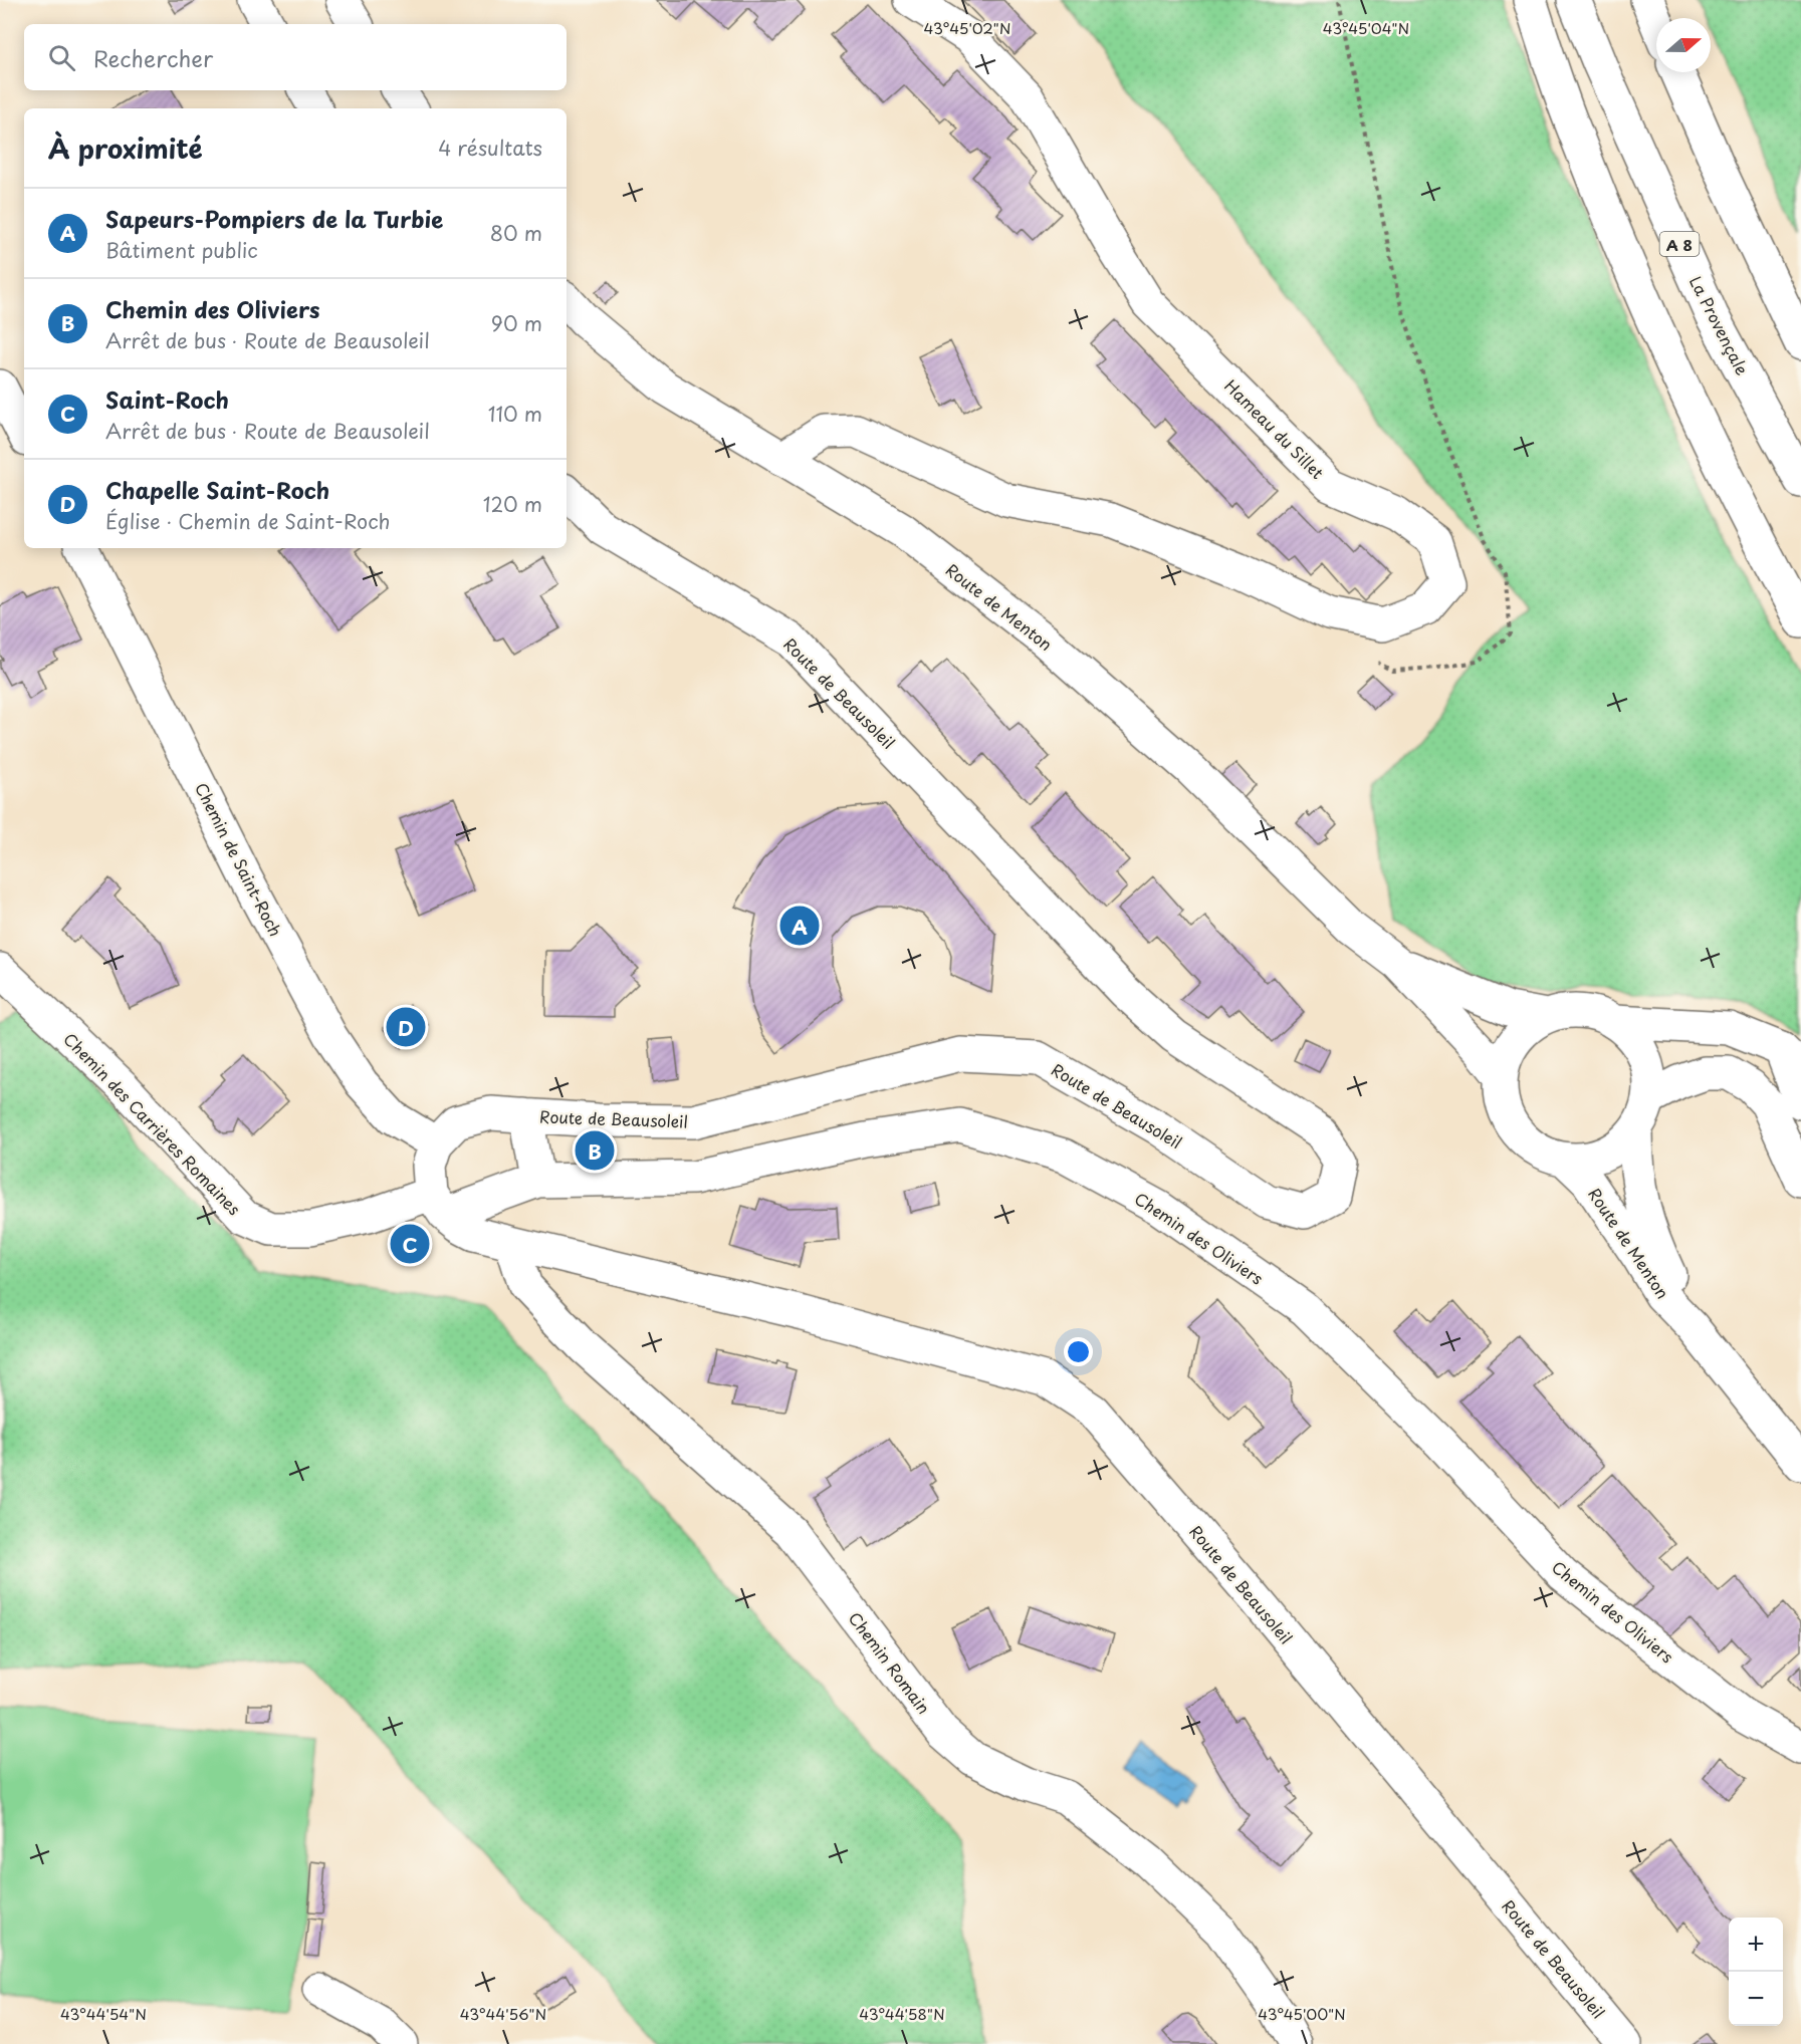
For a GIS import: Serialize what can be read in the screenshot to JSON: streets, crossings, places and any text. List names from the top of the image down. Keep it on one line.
{"streets":{"main road":["A 8","La Provençale","Hameau du Sillet","Route de Menton","Route de Beausoleil","Chemin de Saint-Roch","Chemin des Carrières Romaines","Chemin des Oliviers","Chemin Romain"]},"crossings":[["Hameau du Sillet","Route de Menton"],["Route de Beausoleil","Chemin de Saint-Roch"],["Route de Beausoleil","Chemin des Carrières Romaines"],["Route de Beausoleil","Chemin des Oliviers"],["Route de Beausoleil","Chemin Romain"],["Chemin des Carrières Romaines","Chemin des Oliviers"]],"north":"right","page":{"search":"Rechercher","heading":["À proximité","4 résultats"],"list":[{"mark":"A","name":"Sapeurs-Pompiers de la Turbie","note":"Bâtiment public","value":"80 m"},{"mark":"B","name":"Chemin des Oliviers","note":"Arrêt de bus · Route de Beausoleil","value":"90 m"},{"mark":"C","name":"Saint-Roch","note":"Arrêt de bus · Route de Beausoleil","value":"110 m"},{"mark":"D","name":"Chapelle Saint-Roch","note":"Église · Chemin de Saint-Roch","value":"120 m"}],"pins":["A","D","B","C"],"map_buttons":["+","−"]},"coordinates":["43°45'04\"N","43°45'02\"N","43°44'54\"N","43°44'56\"N","43°44'58\"N","43°45'00\"N"]}
